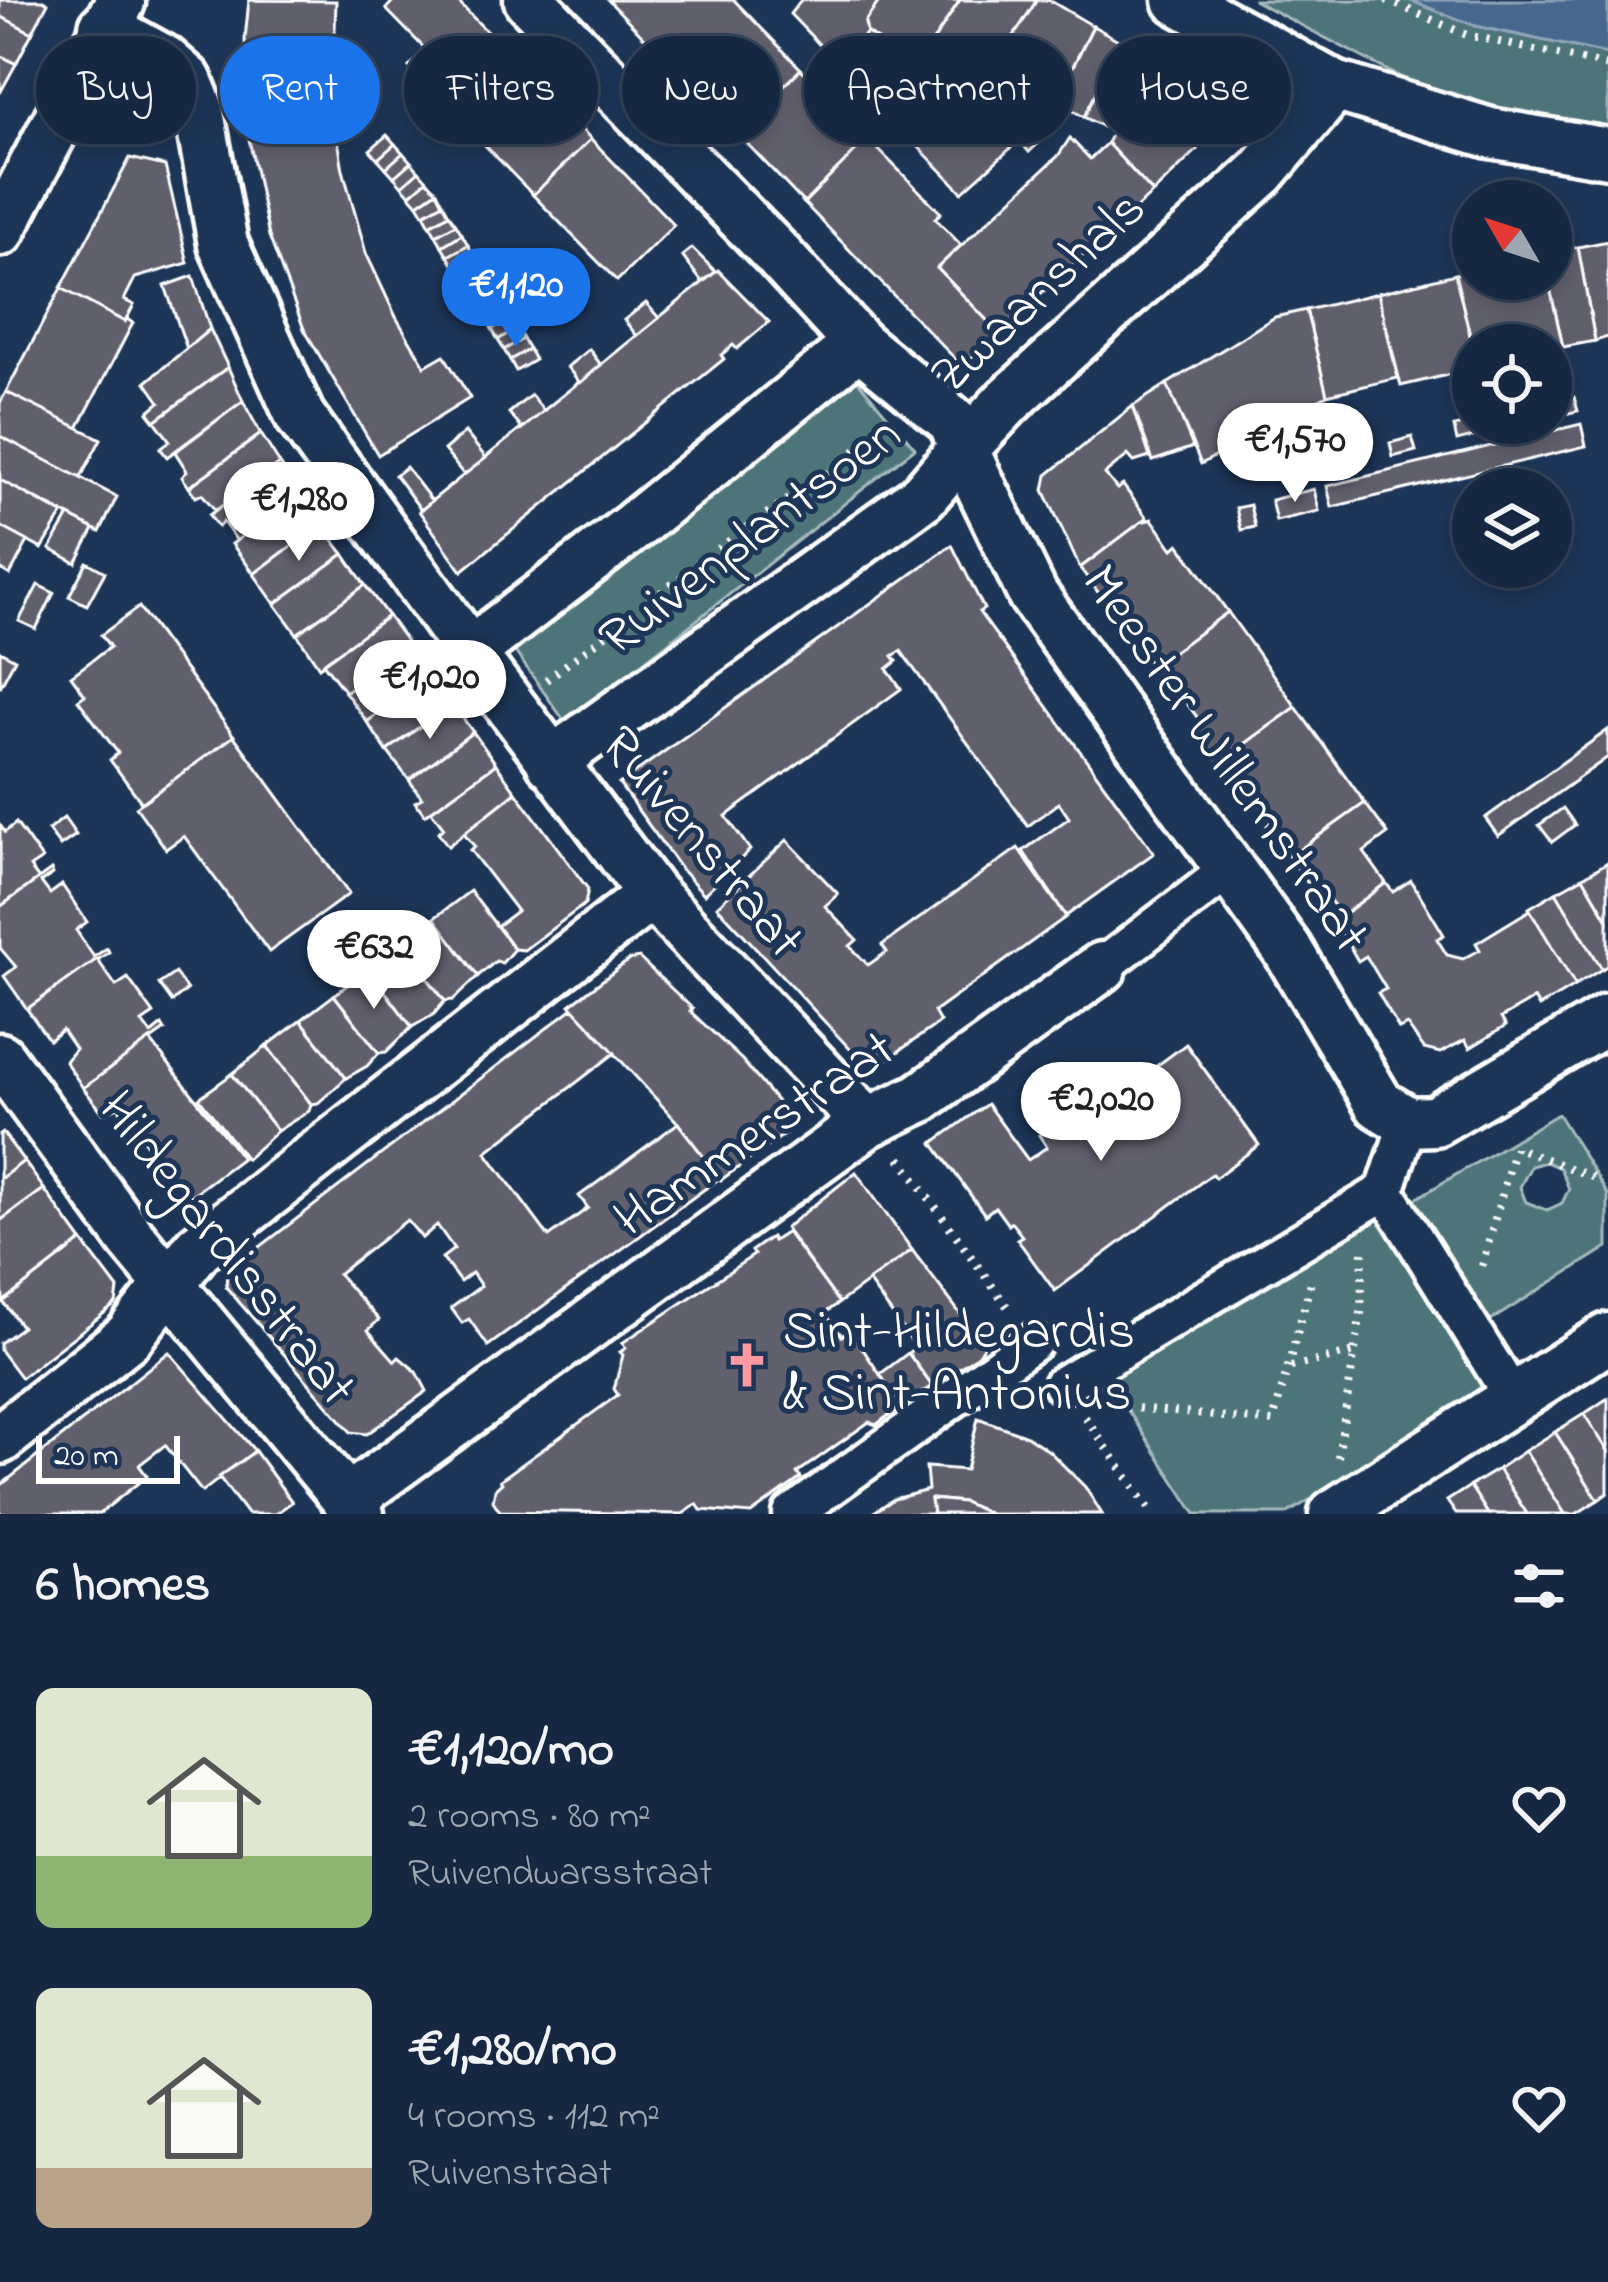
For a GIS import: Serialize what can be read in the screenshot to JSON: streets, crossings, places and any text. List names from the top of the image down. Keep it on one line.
{"streets":{"street":["Zwaanshals","Ruivenplantsoen","Meester Willemstraat","Ruivenstraat","Hammerstraat","Hildegardisstraat"]},"crossings":[["Zwaanshals","Ruivenplantsoen"],["Zwaanshals","Meester Willemstraat"],["Ruivenplantsoen","Meester Willemstraat"],["Ruivenplantsoen","Ruivenstraat"],["Meester Willemstraat","Hammerstraat"],["Ruivenstraat","Hammerstraat"],["Hammerstraat","Hildegardisstraat"]],"places":{"church":["Sint-Hildegardis & Sint-Antonius"]},"scale_bar":"20 m","north":"top left","page":{"chip":["Buy","Rent","Filters","New","Apartment","House"],"price":["€1,120","€1,570","€1,280","€1,020","€632","€2,020"],"scale":"20 m","heading":"6 homes","list":[{"name":"€1,120/mo","note":"2 rooms · 80 m² · Ruivendwarsstraat"},{"name":"€1,280/mo","note":"4 rooms · 112 m² · Ruivenstraat"}]}}
